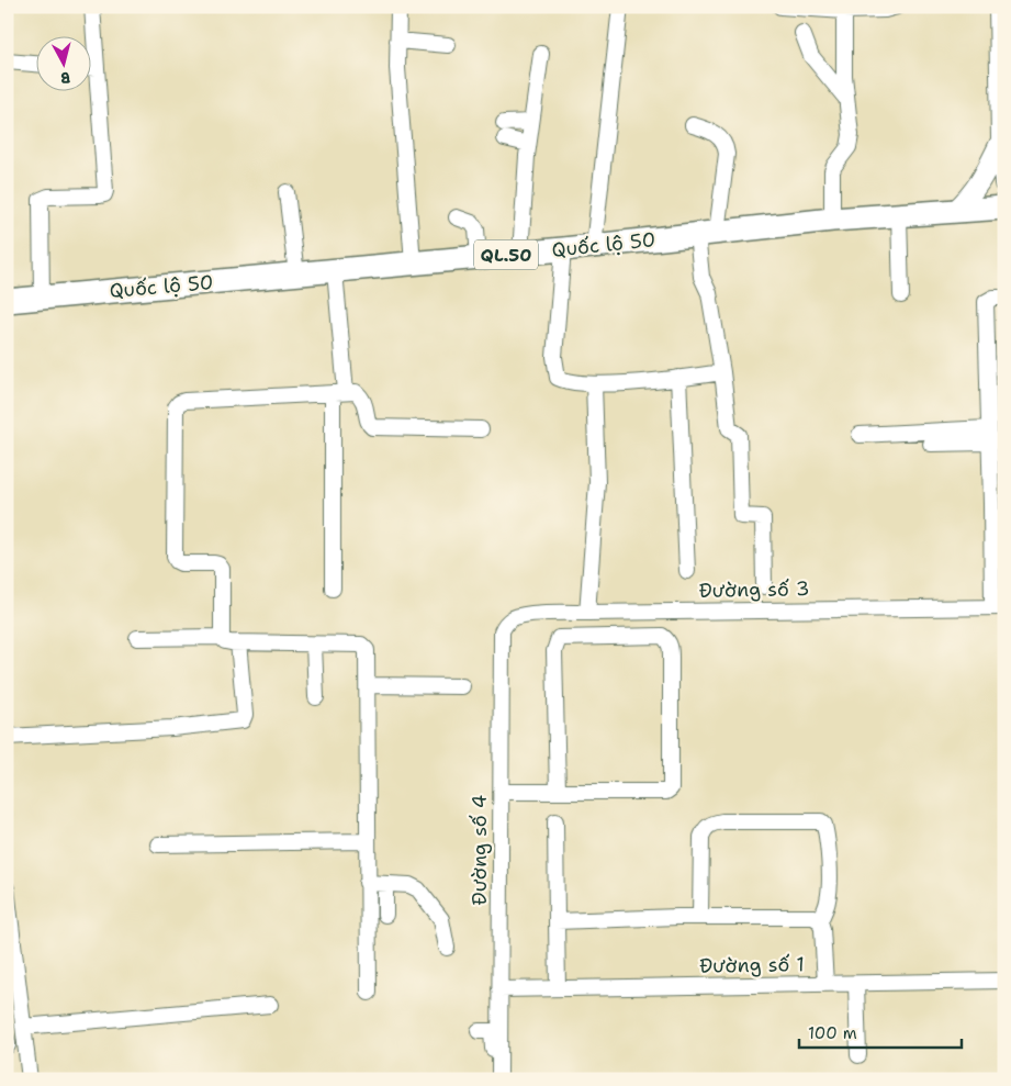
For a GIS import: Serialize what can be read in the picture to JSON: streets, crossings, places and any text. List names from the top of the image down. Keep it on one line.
{"streets":{"highway":["Quốc lộ 50","QL.50"],"street":["Đường số 3","Đường số 4","Đường số 1"]},"crossings":[["Đường số 3","Đường số 4"],["Đường số 4","Đường số 1"]],"scale_bar":"100 m","north":"bottom"}
